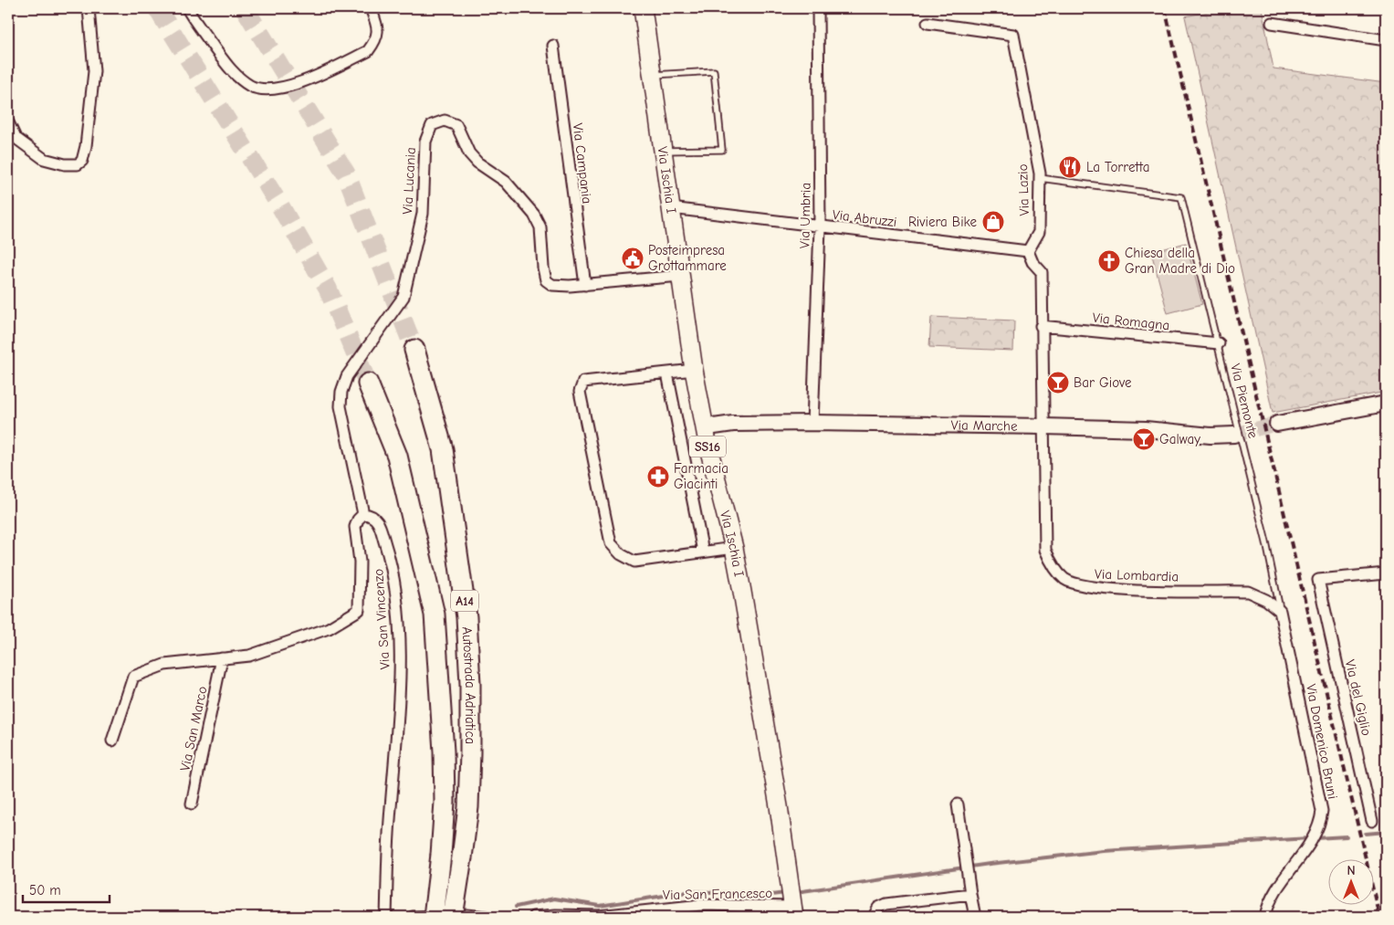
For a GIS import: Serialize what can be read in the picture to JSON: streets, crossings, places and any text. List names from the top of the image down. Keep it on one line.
{"streets":{"highway":["A14","Autostrada Adriatica"],"main road":["Via Ischia I","SS16"],"street":["Via Campania","Via Lucania","Via Lazio","Via Umbria","Via Abruzzi","Via Romagna","Via Marche","Via Lombardia","Via San Vincenzo","Via del Giglio","Via San Marco","Via Domenico Bruni","Via San Francesco"],"lane":["Via Piemonte"]},"crossings":[["Via Campania","Via Lucania"],["Via Ischia I","Via Lucania"],["Via Ischia I","Via Abruzzi"],["Via Ischia I","Via Marche"],["Via Ischia I","Via San Francesco"],["Via Lucania","Via San Vincenzo"],["Via Lazio","Via Abruzzi"],["Via Lazio","Via Piemonte"],["Via Umbria","Via Abruzzi"],["Via Umbria","Via Marche"],["Via Romagna","Via Piemonte"],["Via Piemonte","Via Lombardia"],["Via Piemonte","Via Domenico Bruni"],["Via Marche","Via Lombardia"],["Via Lombardia","Via Domenico Bruni"],["Via San Vincenzo","Via San Marco"]],"places":{"restaurant":["La Torretta"],"shop":["Riviera Bike"],"public building":["Posteimpresa Grottammare"],"church":["Chiesa della Gran Madre di Dio"],"bar":["Bar Giove","Galway"],"pharmacy":["Farmacia Giacinti"]},"scale_bar":"50 m","north":"top"}
